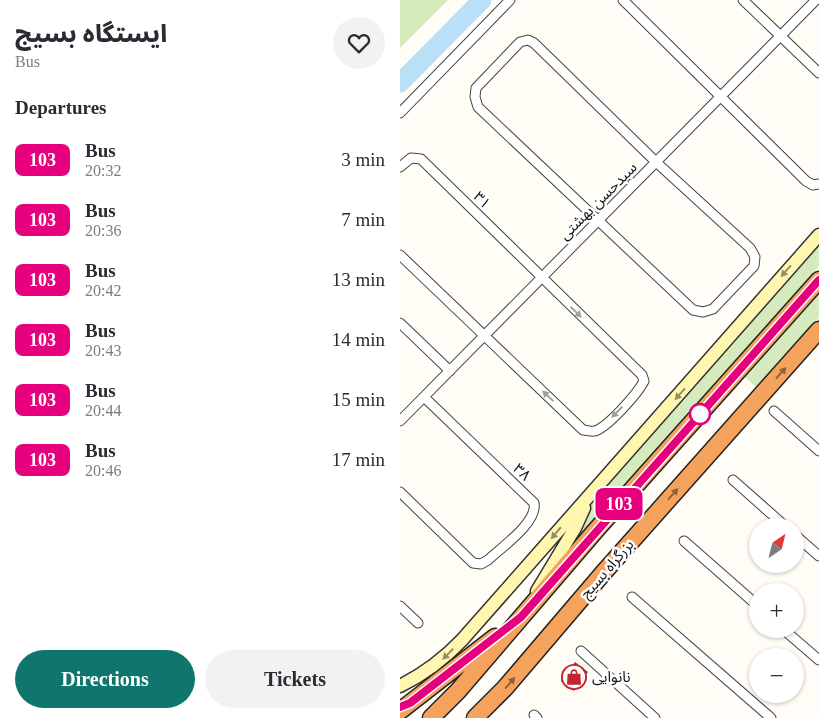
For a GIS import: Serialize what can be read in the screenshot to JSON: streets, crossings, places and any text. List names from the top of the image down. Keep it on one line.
{"streets":{"highway":["بزرگراه بسیج"],"street":["۳۱","سیدحسن بهشتی","۳۸"]},"crossings":[["۳۱","سیدحسن بهشتی"],["سیدحسن بهشتی","۳۸"]],"places":{"shop":["نانوایی"]},"lines":["bus line 103"],"north":"top right","page":{"heading":[["ایستگاه بسیج","Bus"],"Departures"],"on_map":"103","list":[{"mark":"103","name":"Bus","note":"20:32","value":"3 min"},{"mark":"103","name":"Bus","note":"20:36","value":"7 min"},{"mark":"103","name":"Bus","note":"20:42","value":"13 min"},{"mark":"103","name":"Bus","note":"20:43","value":"14 min"},{"mark":"103","name":"Bus","note":"20:44","value":"15 min"},{"mark":"103","name":"Bus","note":"20:46","value":"17 min"}],"map_buttons":["+","−"],"buttons":["Directions","Tickets"]}}
